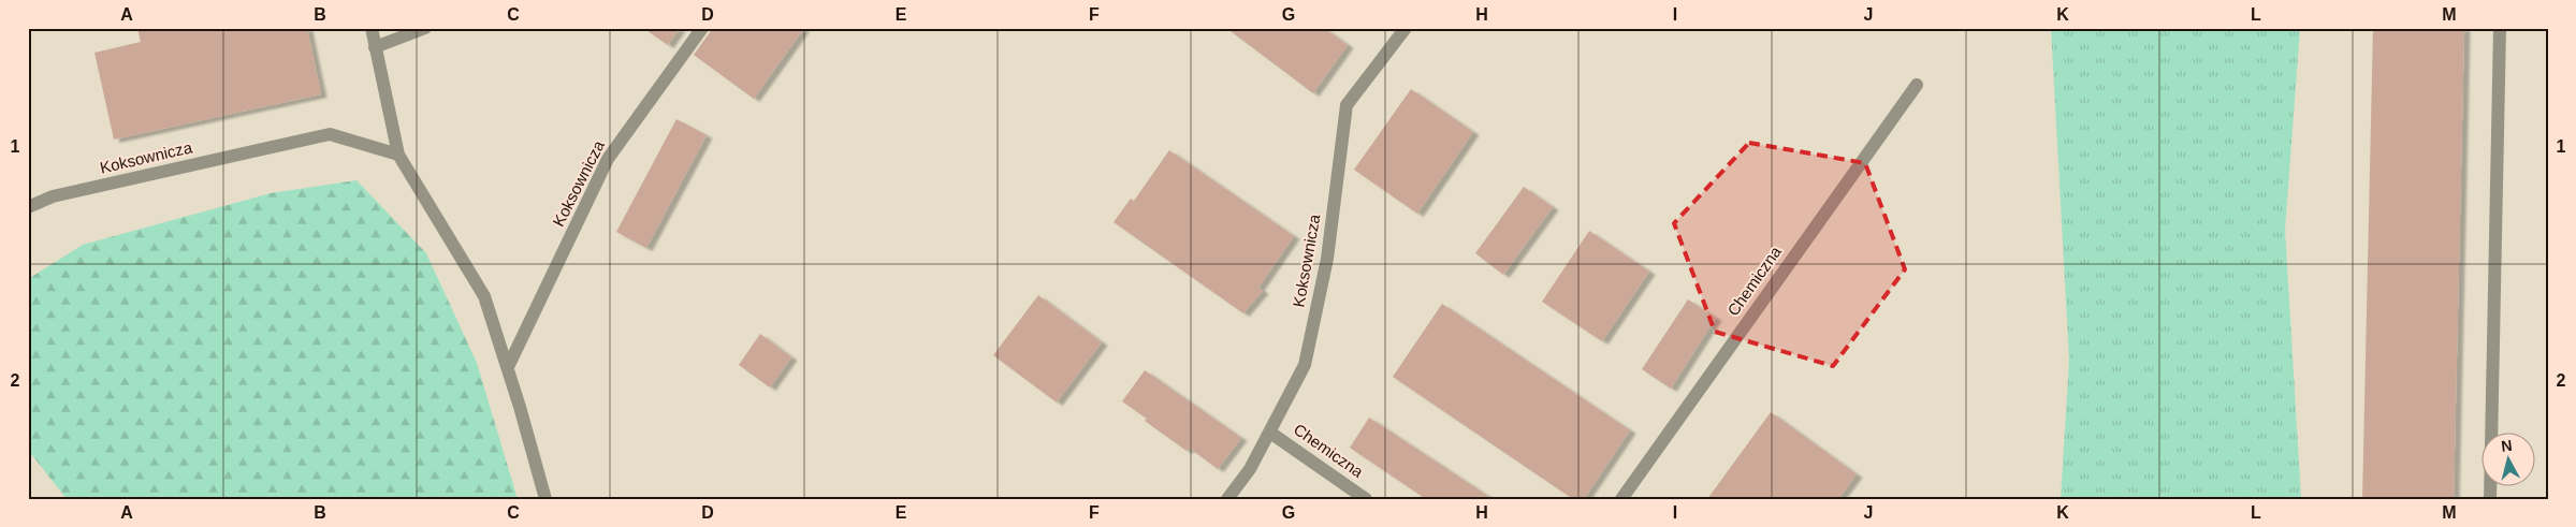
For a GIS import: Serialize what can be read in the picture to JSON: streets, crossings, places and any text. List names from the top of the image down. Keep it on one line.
{"streets":{"lane":["Koksownicza","Chemiczna"]},"crossings":[["Koksownicza","Chemiczna"]],"north":"top","grid":{"columns":["A","B","C","D","E","F","G","H","I","J","K","L","M"],"rows":["1","2"]}}
